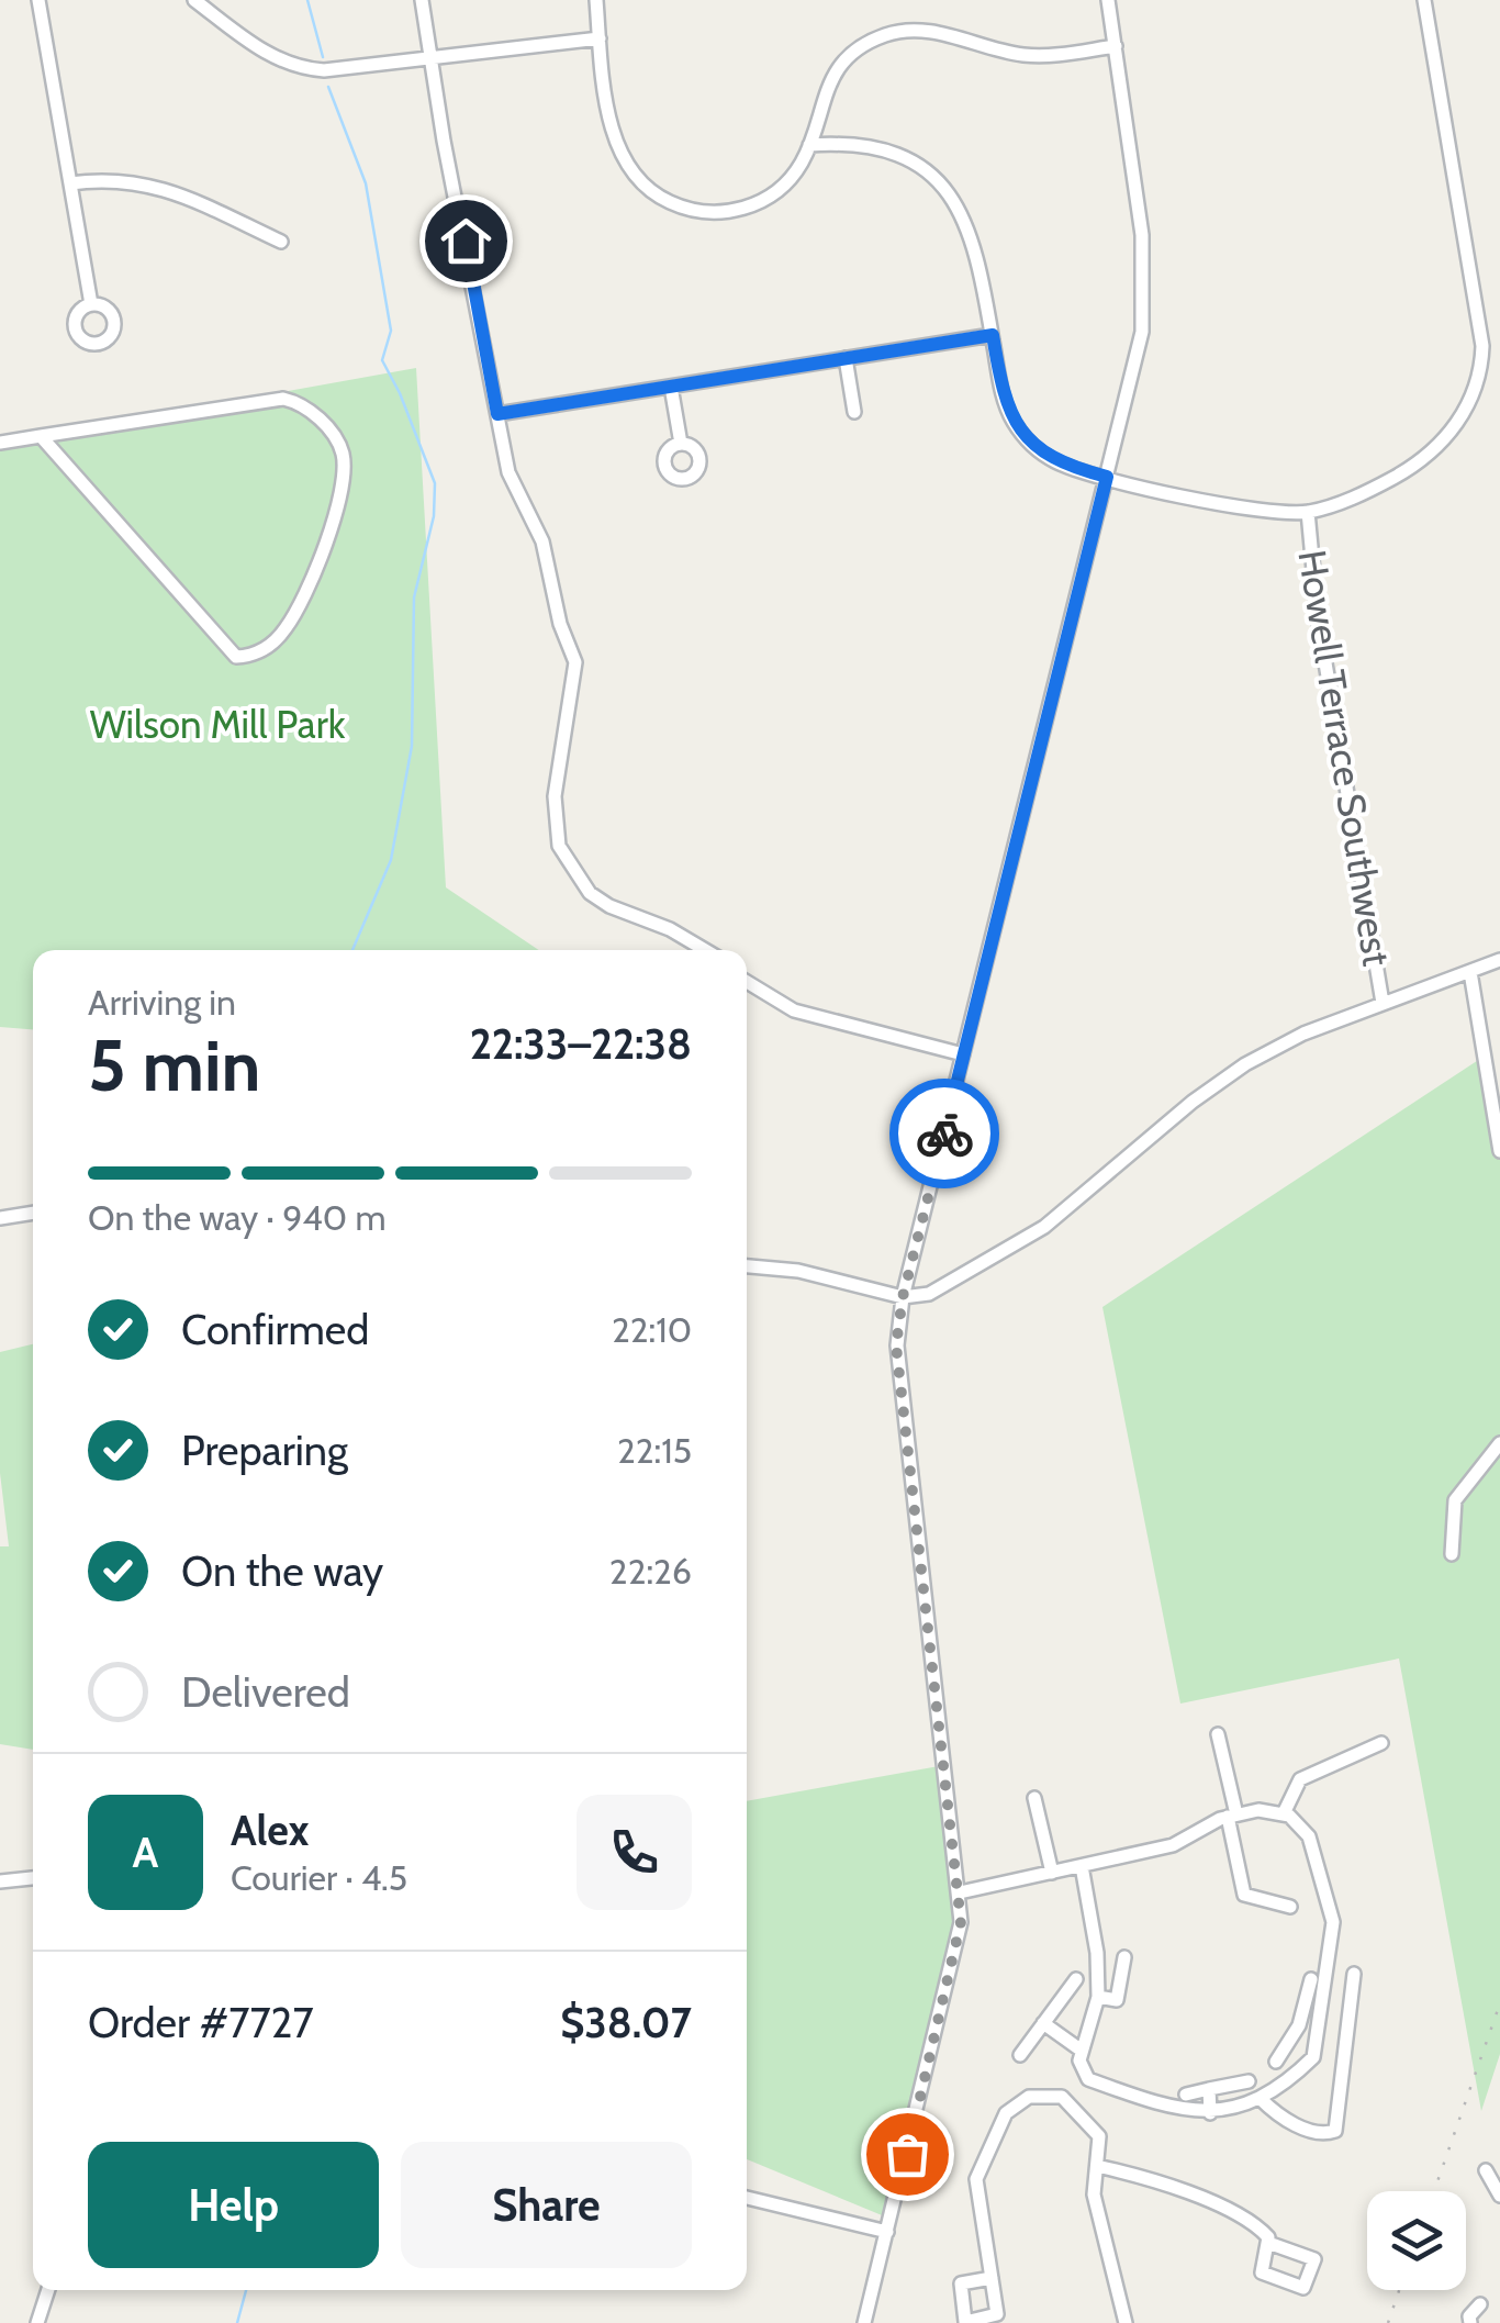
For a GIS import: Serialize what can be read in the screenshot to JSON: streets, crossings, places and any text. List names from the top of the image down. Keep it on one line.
{"streets":{"street":["Howell Terrace Southwest"]},"parks":["Wilson Mill Park"],"page":{"heading":["5 min","Arriving in","22:33–22:38"],"panel":["Alex","Courier · 4.5","Order #7727","$38.07"],"bar":"On the way · 940 m","list":[["Confirmed","22:10"],["Preparing","22:15"],["On the way","22:26"],"Delivered"],"round":"A","buttons":["Help","Share"]}}
